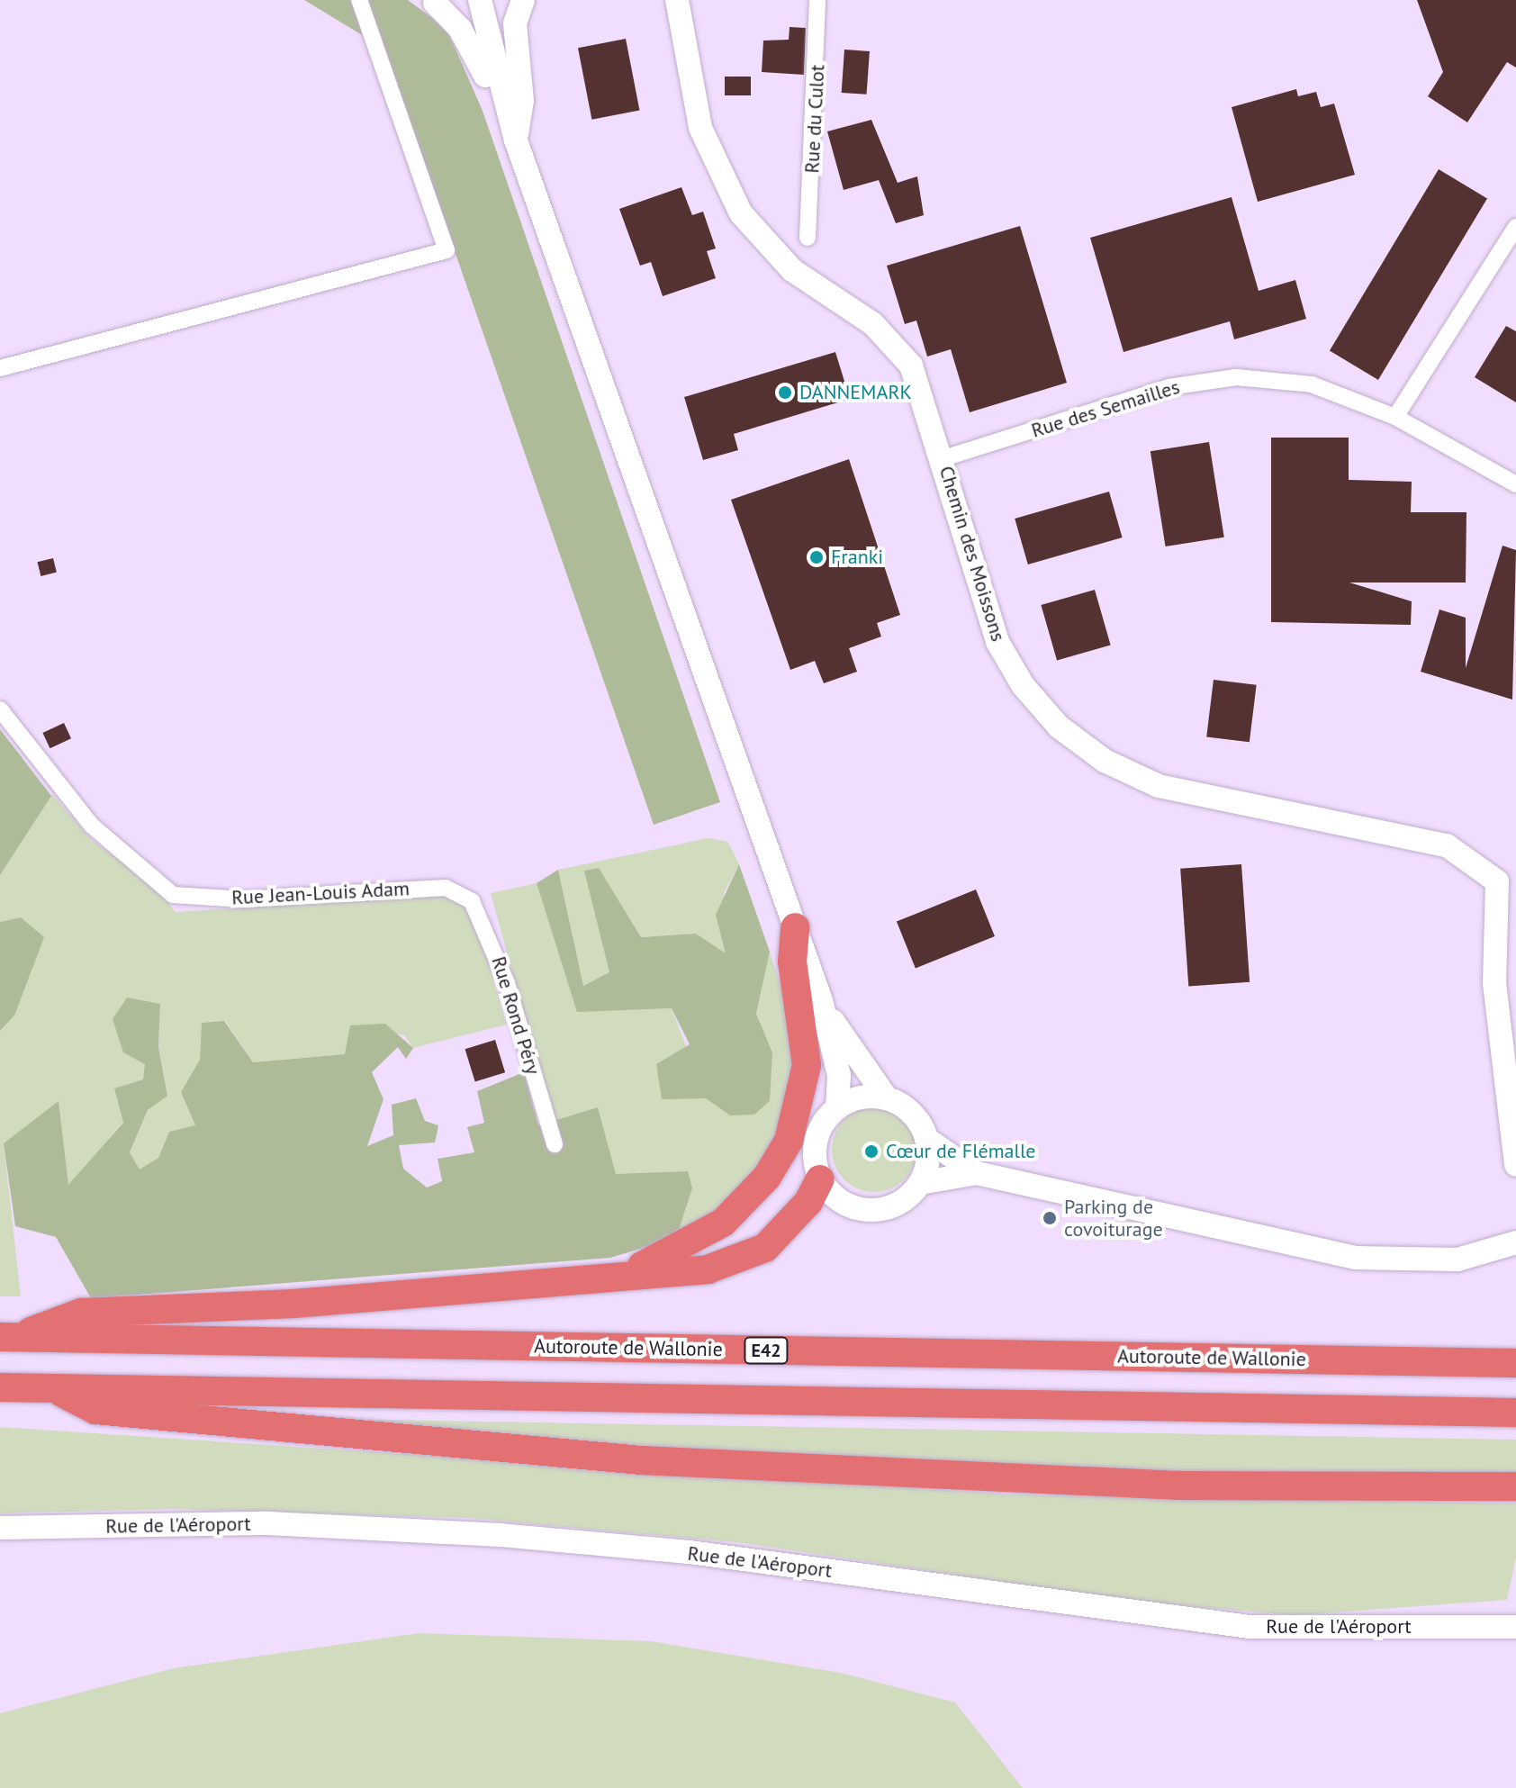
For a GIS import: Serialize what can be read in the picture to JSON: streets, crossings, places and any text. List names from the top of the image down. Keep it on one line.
{"streets":{"highway":["Autoroute de Wallonie","E42"],"street":["Rue du Culot","Rue des Semailles","Chemin des Moissons","Rue Jean-Louis Adam","Rue Rond Péry","Rue de l'Aéroport"]},"crossings":[["Rue des Semailles","Chemin des Moissons"],["Rue Jean-Louis Adam","Rue Rond Péry"]],"places":["DANNEMARK","Franki","Cœur de Flémalle","Parking de covoiturage"]}
